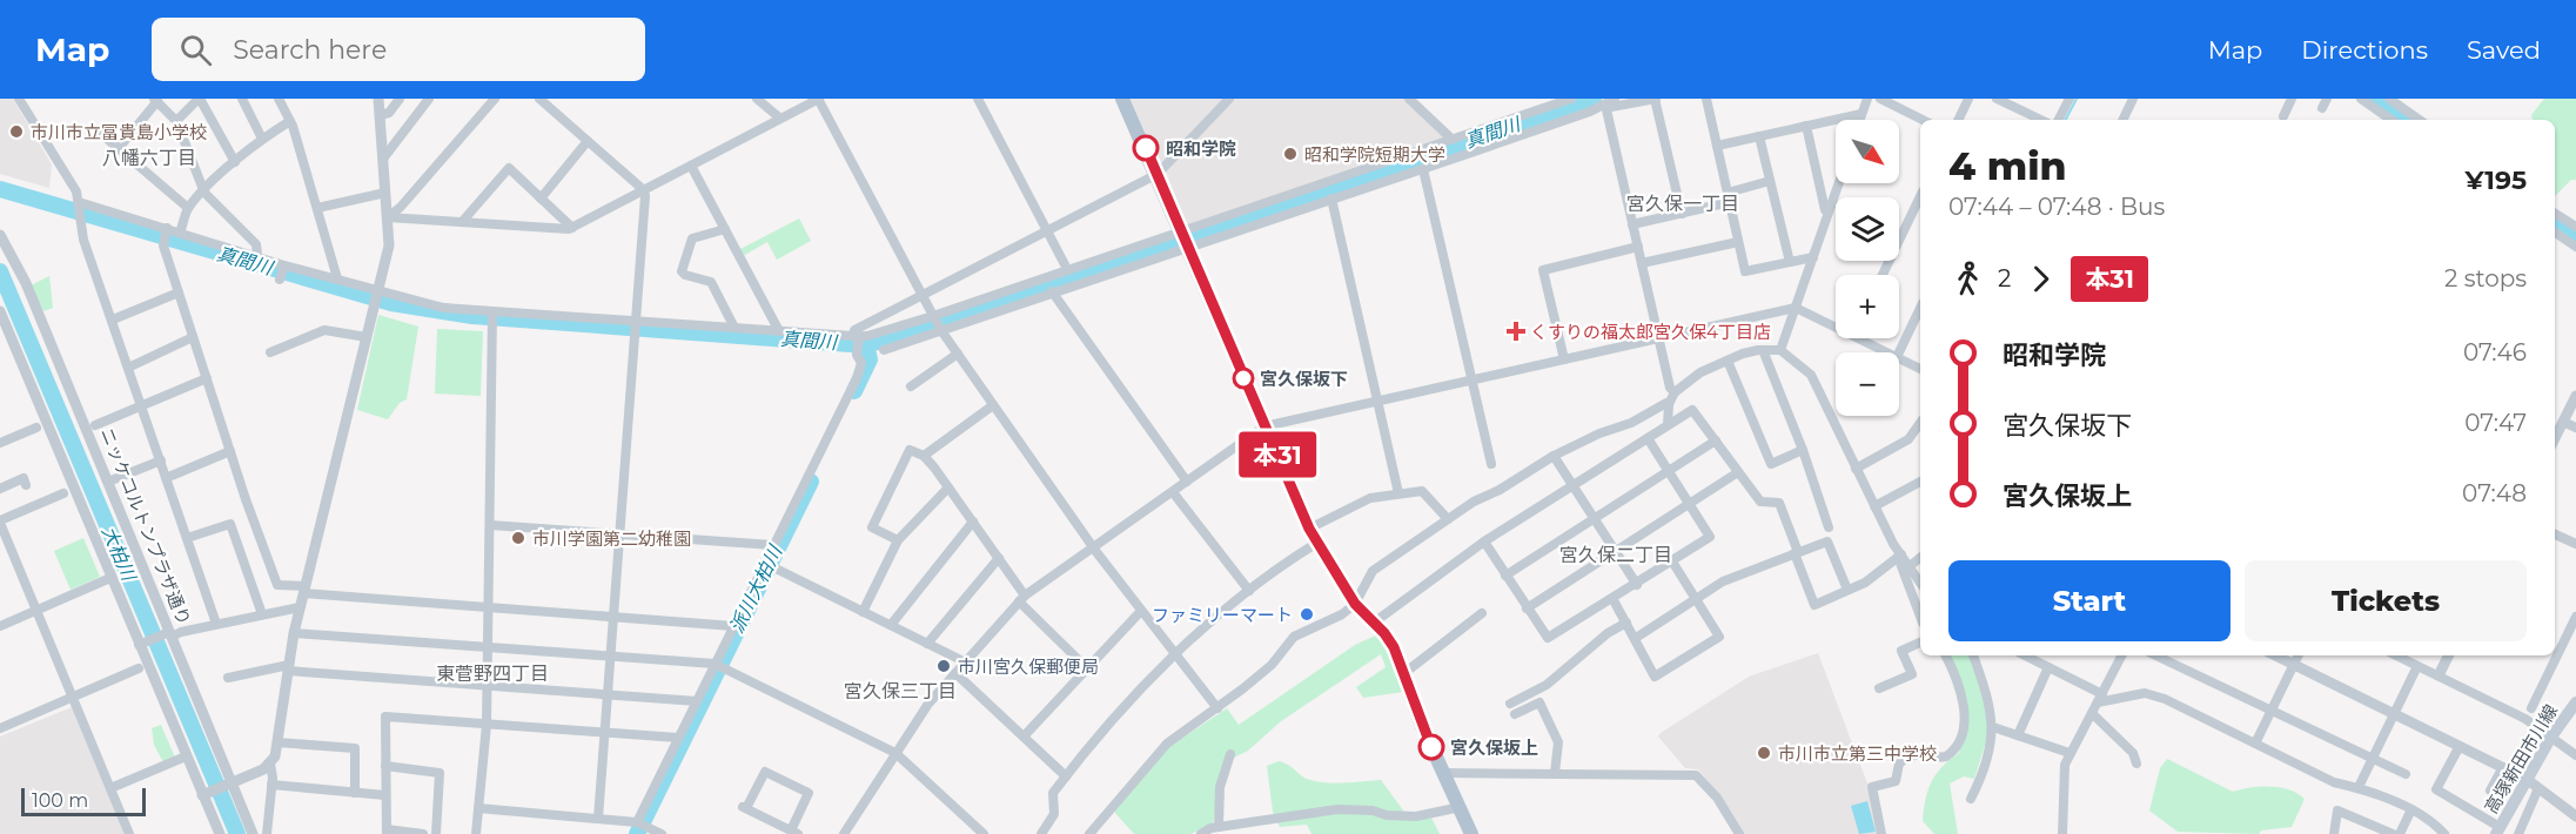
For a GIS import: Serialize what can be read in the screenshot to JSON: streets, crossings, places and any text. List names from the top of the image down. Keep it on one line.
{"streets":{"main road":["高塚新田市川線"],"street":["ニッケコルトンプラザ通り"]},"districts":["八幡六丁目","宮久保一丁目","宮久保二丁目","東菅野四丁目","宮久保三丁目"],"water":["真間川","大柏川","派川大柏川"],"places":{"other":["市川市立冨貴島小学校","昭和学院","昭和学院短期大学","宮久保坂下","市川学園第二幼稚園","ファミリーマート","市川宮久保郵便局","宮久保坂上","市川市立第三中学校"],"health":["くすりの福太郎宮久保4丁目店"]},"lines":["bus line 本31"],"scale_bar":"100 m","north":"bottom right","page":{"header":"Map","search":"Search here","nav":["Map","Directions","Saved"],"on_map":"本31","map_buttons":["+","−"],"heading":["4 min","07:44 – 07:48 · Bus","¥195"],"legs":["2","本31","2 stops"],"list":[{"name":"昭和学院","value":"07:46"},{"name":"宮久保坂下","value":"07:47"},{"name":"宮久保坂上","value":"07:48"}],"buttons":["Start","Tickets"],"scale":"100 m"}}
